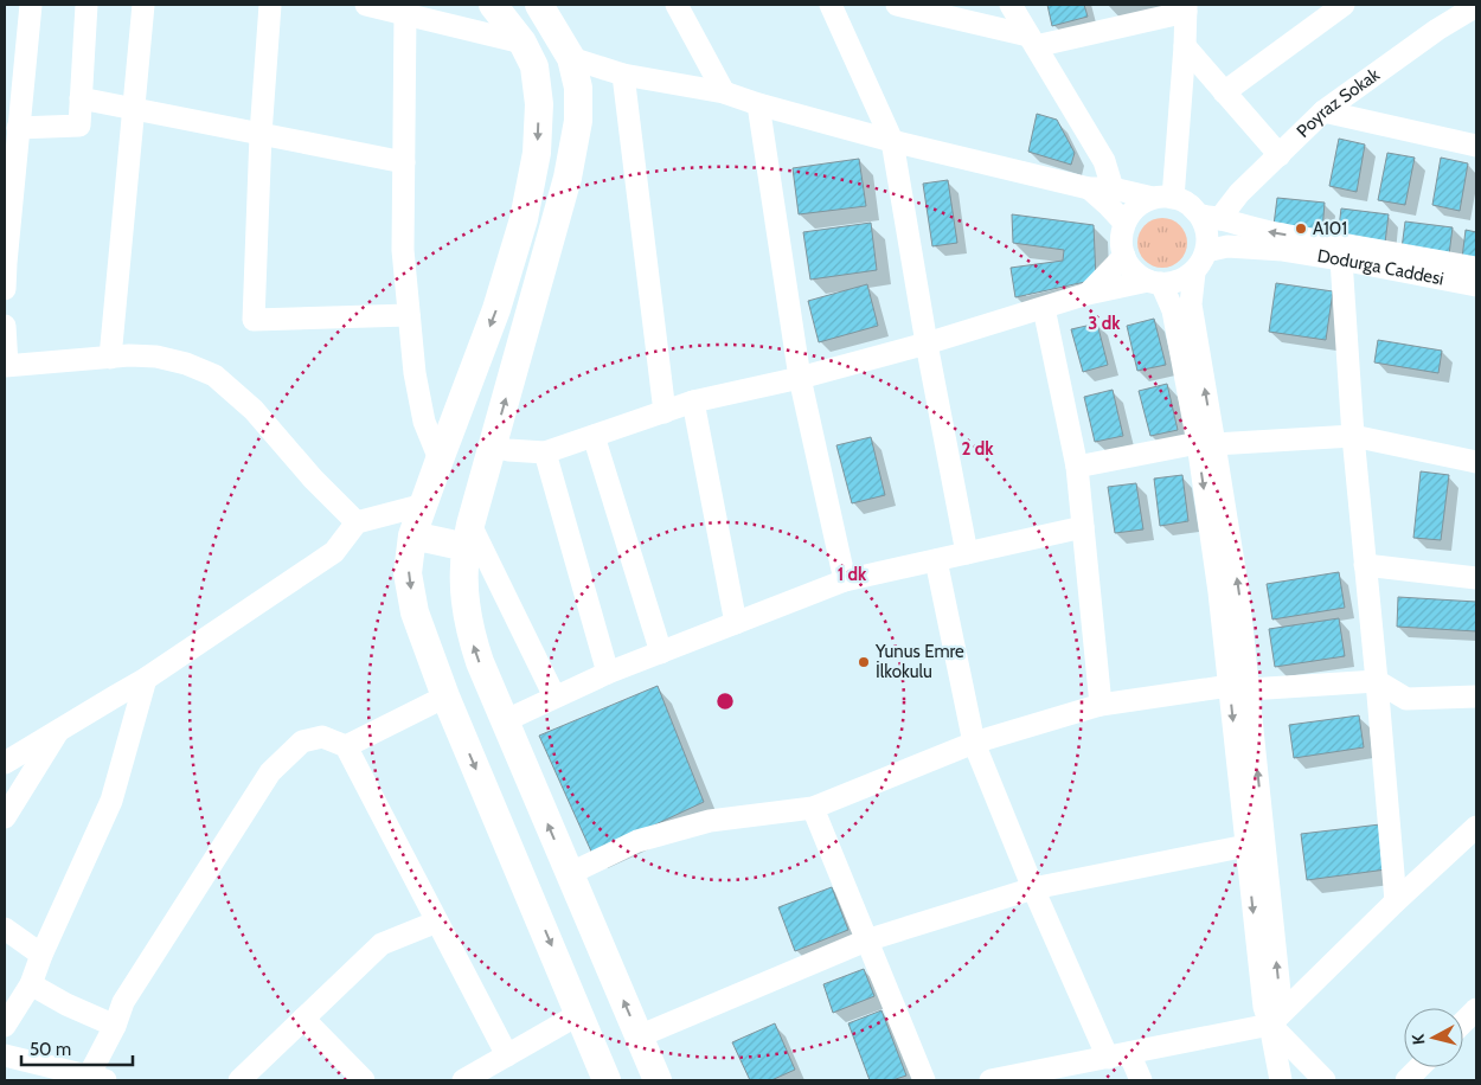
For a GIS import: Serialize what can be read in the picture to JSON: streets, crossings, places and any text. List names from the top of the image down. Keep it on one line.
{"streets":{"street":["Poyraz Sokak","Dodurga Caddesi"]},"crossings":[["Poyraz Sokak","Dodurga Caddesi"]],"places":["A101","Yunus Emre İlkokulu"],"scale_bar":"50 m","north":"left","rings":["3 dk","2 dk","1 dk"]}
